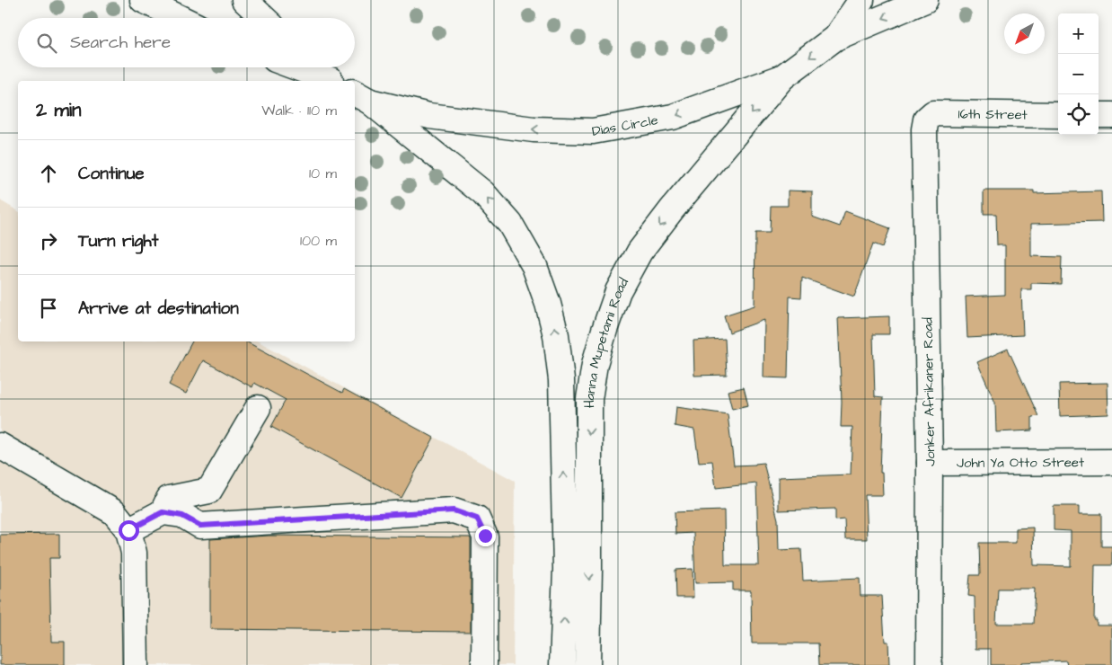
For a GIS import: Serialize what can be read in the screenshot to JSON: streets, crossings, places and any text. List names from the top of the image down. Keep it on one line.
{"streets":{"main road":["16th Street","Dias Circle","Hanna Mupetami Road","Jonker Afrikaner Road","John Ya Otto Street"]},"crossings":[["16th Street","Jonker Afrikaner Road"],["Dias Circle","Hanna Mupetami Road"],["Jonker Afrikaner Road","John Ya Otto Street"]],"one_way":["Dias Circle","Hanna Mupetami Road"],"north":"bottom left","page":{"map_buttons":["+","−"],"search":"Search here","heading":["2 min","Walk · 110 m"],"list":[["Continue","10 m"],["Turn right","100 m"],"Arrive at destination"]}}
